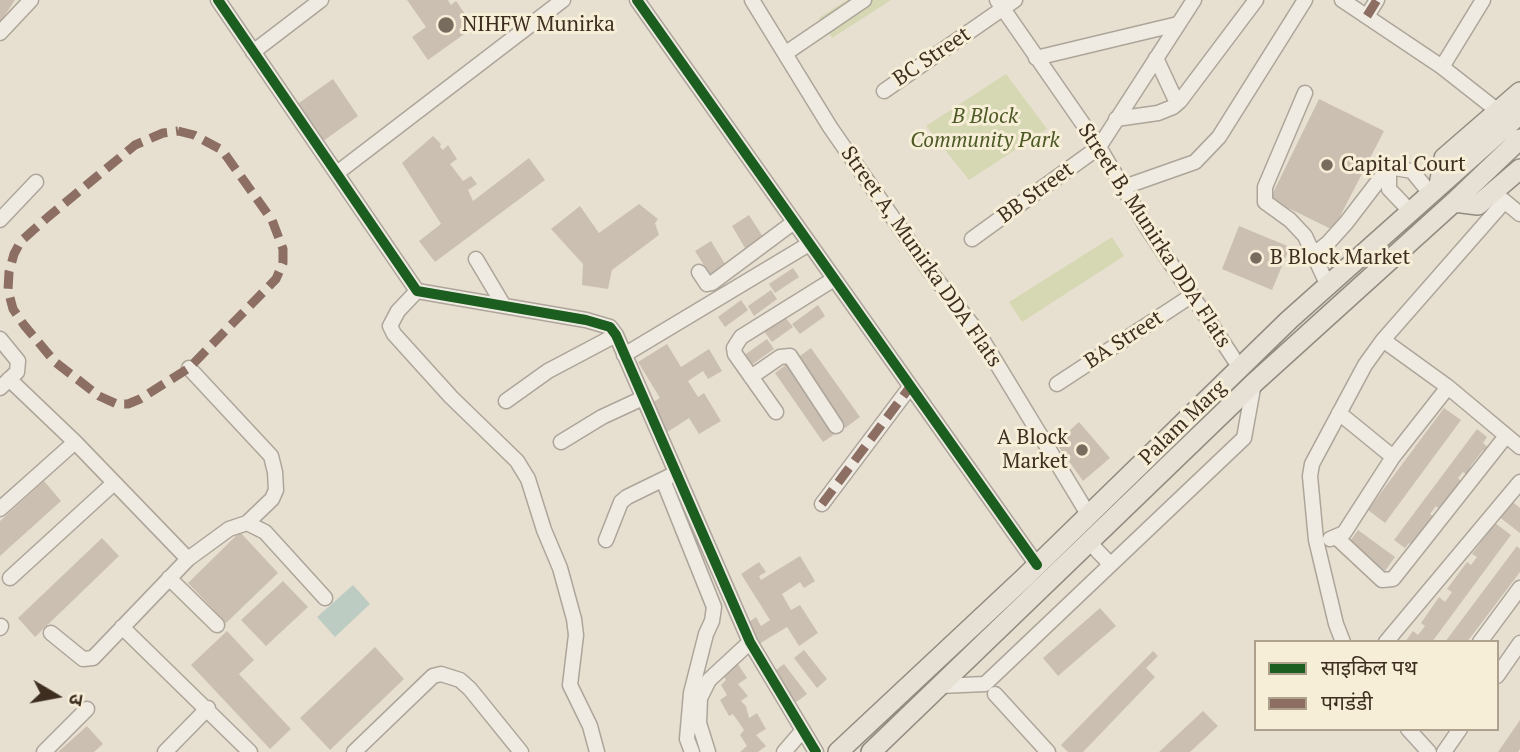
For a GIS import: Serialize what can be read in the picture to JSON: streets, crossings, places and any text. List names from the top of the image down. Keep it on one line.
{"streets":{"main road":["Palam Marg"],"street":["BC Street","BB Street","Street B, Munirka DDA Flats","Street A, Munirka DDA Flats","BA Street"]},"crossings":[["BC Street","Street B, Munirka DDA Flats"],["BB Street","Street B, Munirka DDA Flats"],["Street B, Munirka DDA Flats","BA Street"],["Street B, Munirka DDA Flats","Palam Marg"],["Street A, Munirka DDA Flats","Palam Marg"]],"parks":["B Block Community Park"],"places":["NIHFW Munirka","Capital Court","B Block Market","A Block Market"],"legend":["साइकिल पथ","पगडंडी"],"north":"right"}
